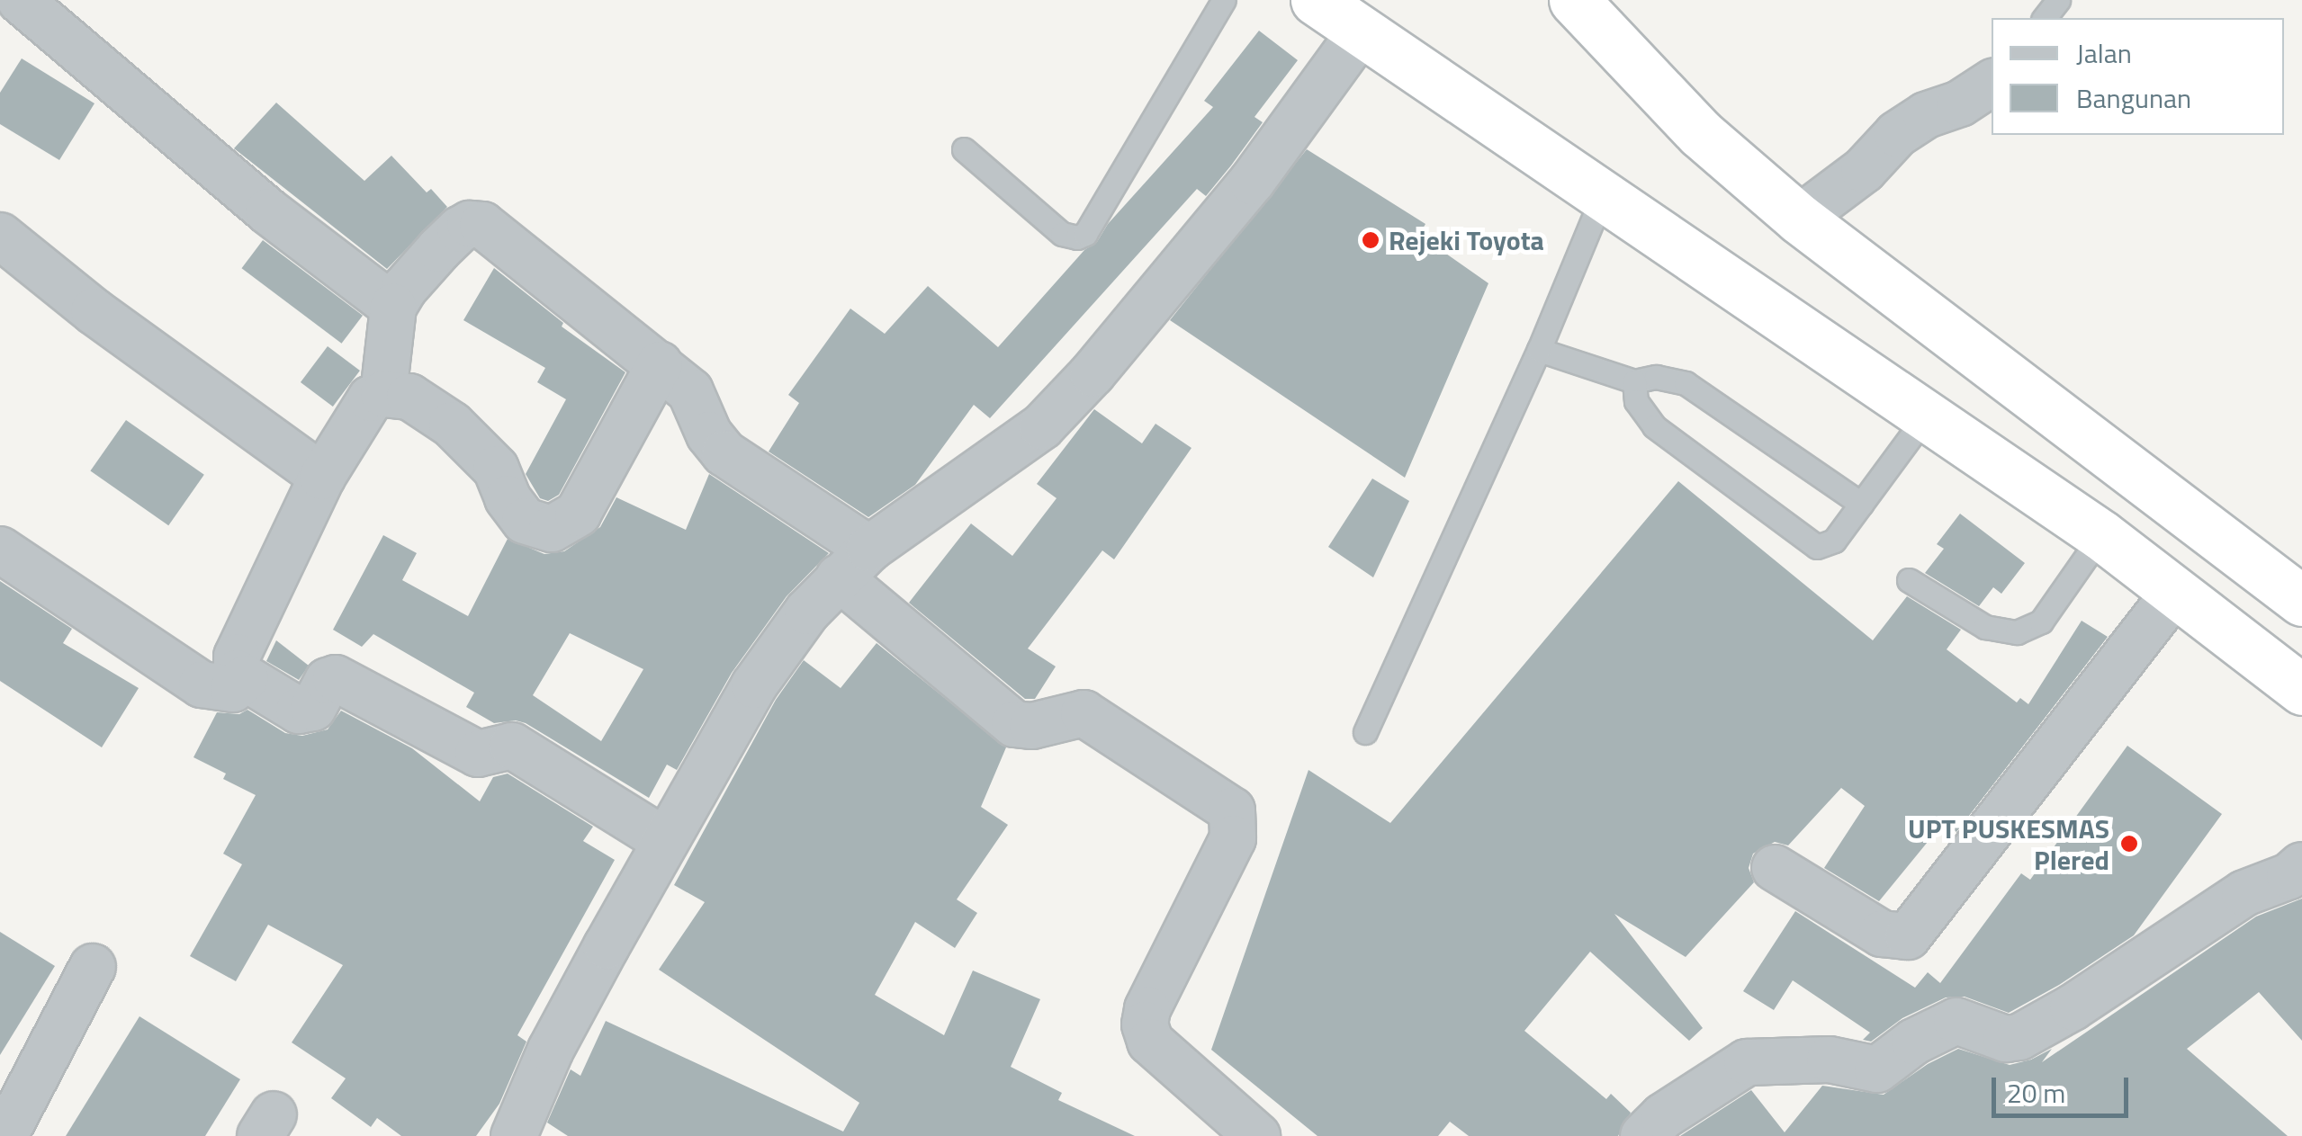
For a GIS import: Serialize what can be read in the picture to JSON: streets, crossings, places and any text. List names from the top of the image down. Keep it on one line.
{"places":["Rejeki Toyota","UPT PUSKESMAS Plered"],"legend":["Jalan","Bangunan"],"scale_bar":"20 m"}
